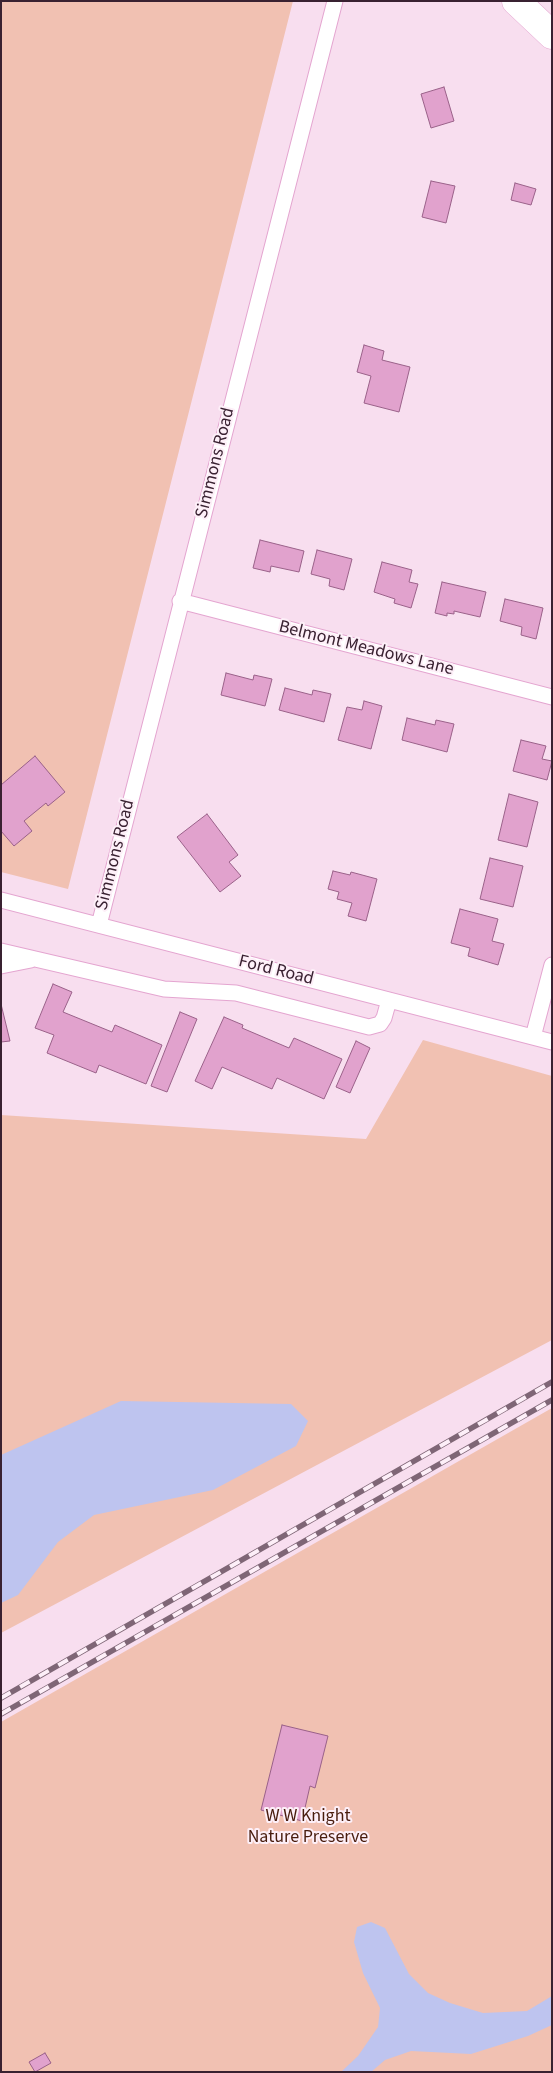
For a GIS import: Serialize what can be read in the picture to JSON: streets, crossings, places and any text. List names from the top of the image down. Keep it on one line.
{"streets":{"street":["Simmons Road","Belmont Meadows Lane","Ford Road"]},"crossings":[["Simmons Road","Belmont Meadows Lane"],["Simmons Road","Ford Road"]],"parks":["W W Knight Nature Preserve"]}
